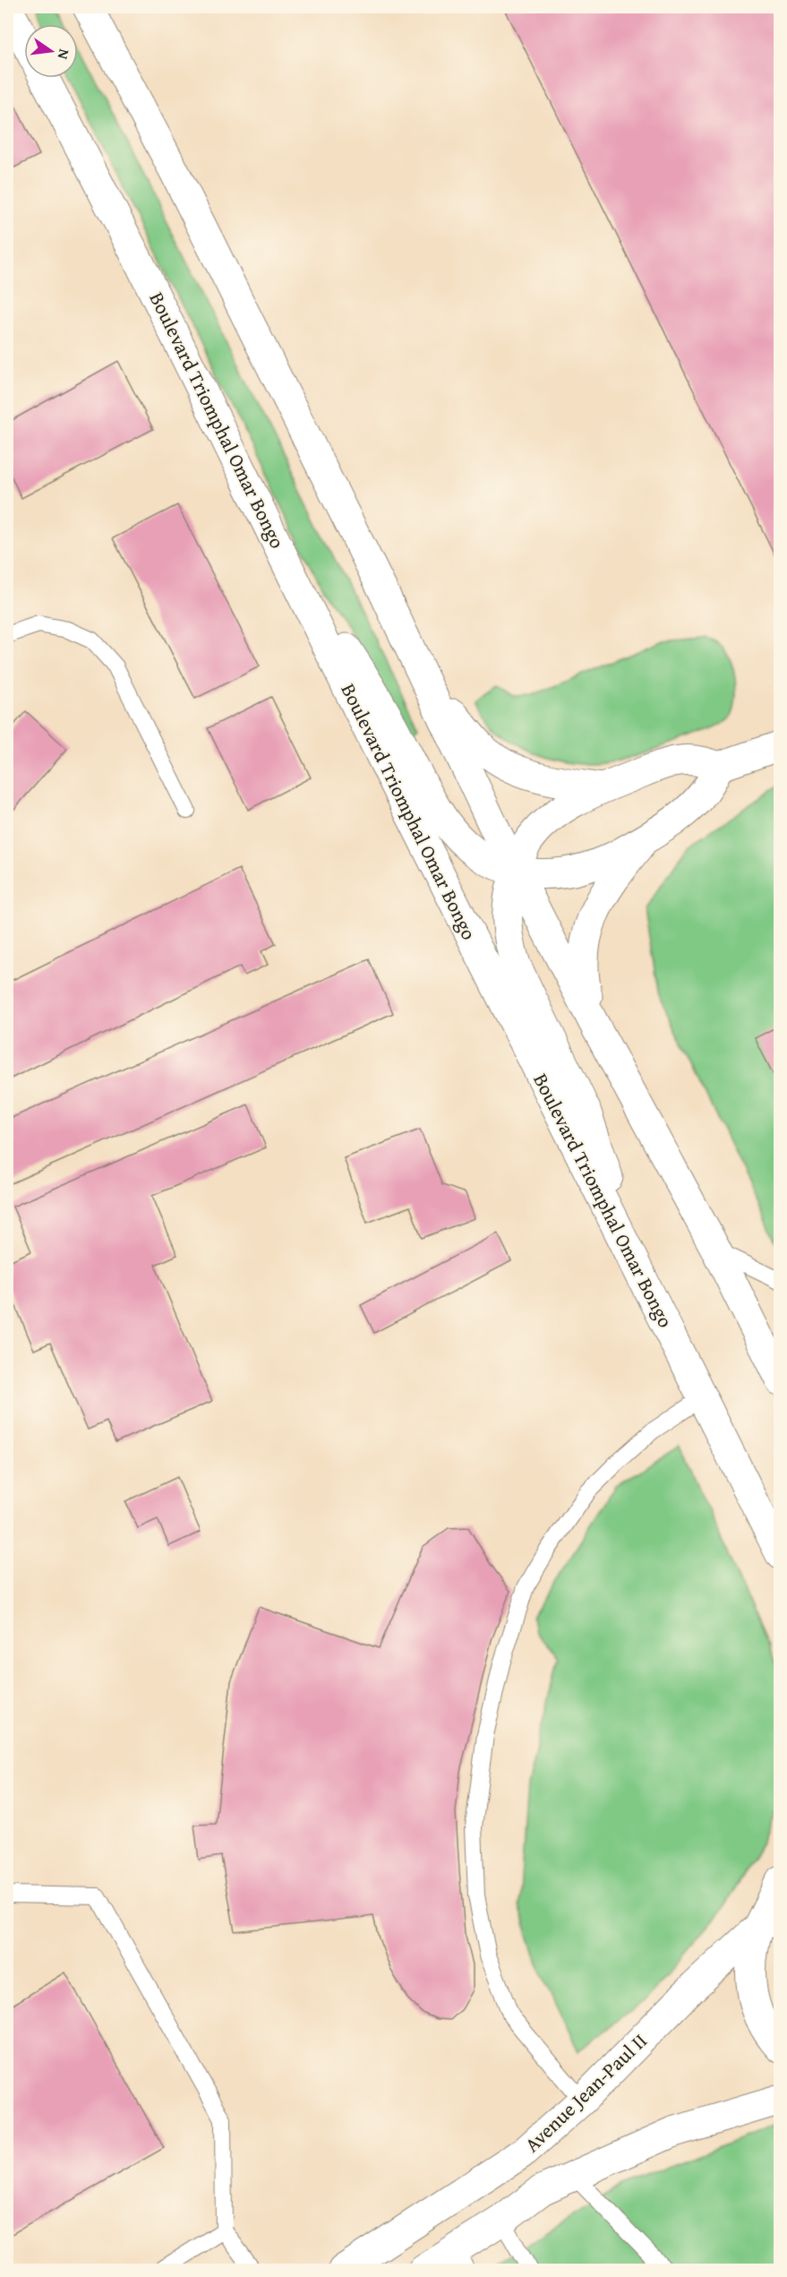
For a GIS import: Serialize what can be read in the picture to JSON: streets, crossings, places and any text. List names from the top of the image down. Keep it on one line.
{"streets":{"main road":["Boulevard Triomphal Omar Bongo","Avenue Jean-Paul II"]},"north":"right"}
